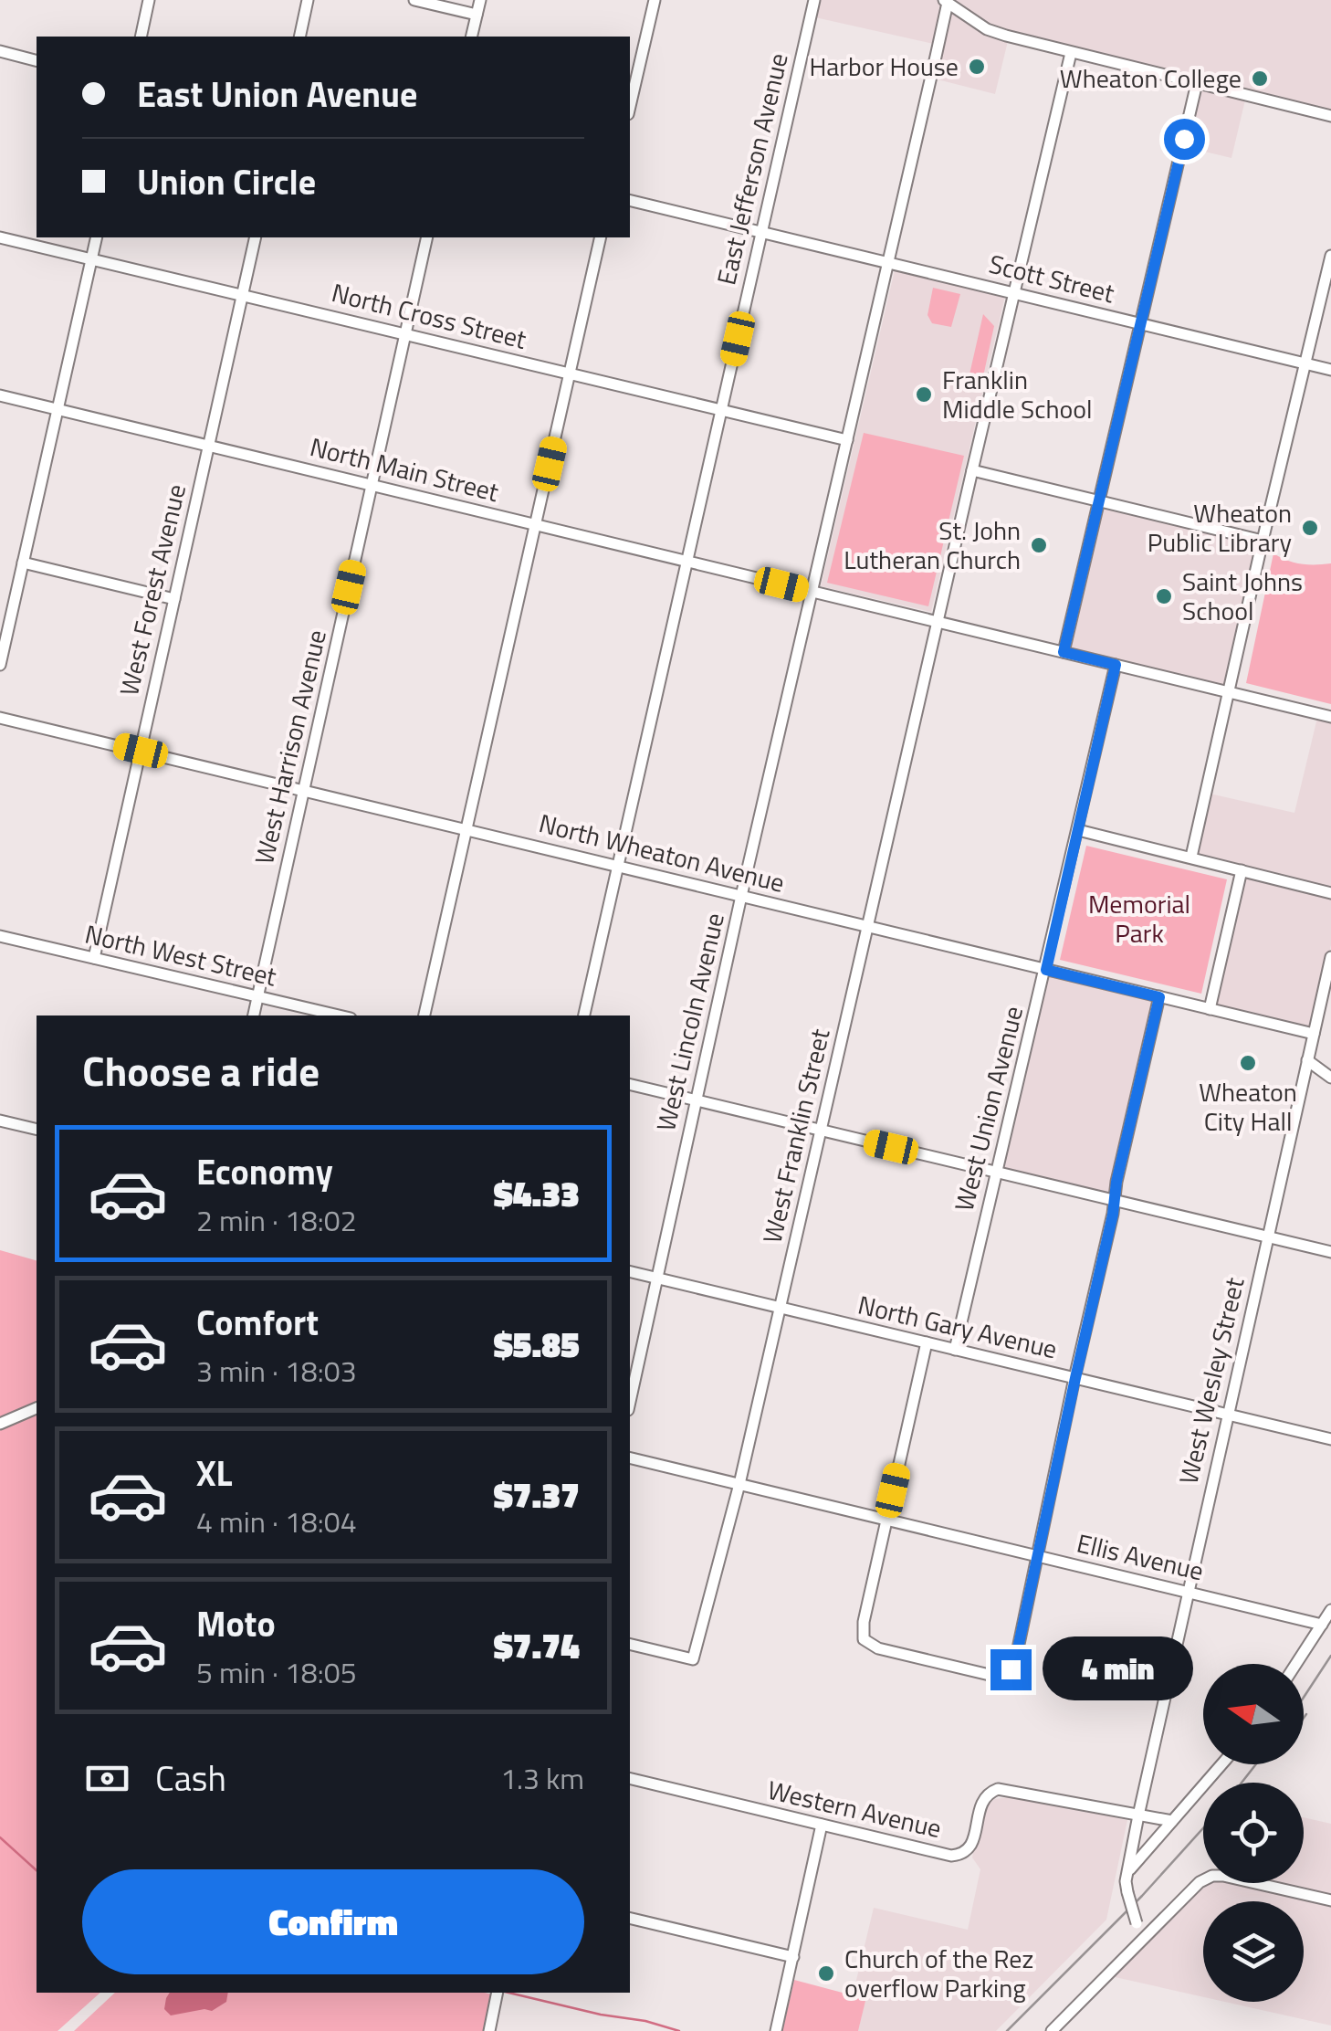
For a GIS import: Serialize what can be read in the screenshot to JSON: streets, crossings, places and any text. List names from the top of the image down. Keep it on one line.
{"streets":{"street":["East Jefferson Avenue","Scott Street","North Cross Street","North Main Street","West Forest Avenue","West Harrison Avenue","North Wheaton Avenue","North West Street","West Lincoln Avenue","West Union Avenue","West Franklin Street","North Gary Avenue","West Wesley Street","Ellis Avenue","Western Avenue"]},"crossings":[["East Jefferson Avenue","Scott Street"],["East Jefferson Avenue","North Cross Street"],["East Jefferson Avenue","North Main Street"],["East Jefferson Avenue","North Wheaton Avenue"],["Scott Street","West Lincoln Avenue"],["Scott Street","West Franklin Street"],["North Cross Street","West Forest Avenue"],["North Cross Street","West Harrison Avenue"],["North Cross Street","West Lincoln Avenue"],["North Main Street","West Forest Avenue"],["North Main Street","West Harrison Avenue"],["North Main Street","West Lincoln Avenue"],["North Main Street","West Union Avenue"],["North Main Street","West Franklin Street"],["West Forest Avenue","North Wheaton Avenue"],["West Forest Avenue","North West Street"],["West Harrison Avenue","North Wheaton Avenue"],["West Harrison Avenue","North West Street"],["North Wheaton Avenue","West Lincoln Avenue"],["North Wheaton Avenue","West Union Avenue"],["North Wheaton Avenue","West Franklin Street"],["North Wheaton Avenue","West Wesley Street"],["West Lincoln Avenue","North Gary Avenue"],["West Union Avenue","North Gary Avenue"],["West Franklin Street","North Gary Avenue"],["West Franklin Street","Ellis Avenue"],["North Gary Avenue","West Wesley Street"],["West Wesley Street","Ellis Avenue"],["West Wesley Street","Western Avenue"]],"parks":["Memorial Park"],"places":["Harbor House","Wheaton College","Franklin Middle School","Wheaton Public Library","St. John Lutheran Church","Saint Johns School","Wheaton City Hall","Church of the Rez overflow Parking"],"north":"left","page":{"banner":["East Union Avenue","Union Circle"],"heading":"Choose a ride","list":[{"name":"Economy","note":"2 min · 18:02","value":"$4.33"},{"name":"Comfort","note":"3 min · 18:03","value":"$5.85"},{"name":"XL","note":"4 min · 18:04","value":"$7.37"},{"name":"Moto","note":"5 min · 18:05","value":"$7.74"}],"bubble":"4 min","pay":["Cash","1.3 km"],"buttons":"Confirm"}}
